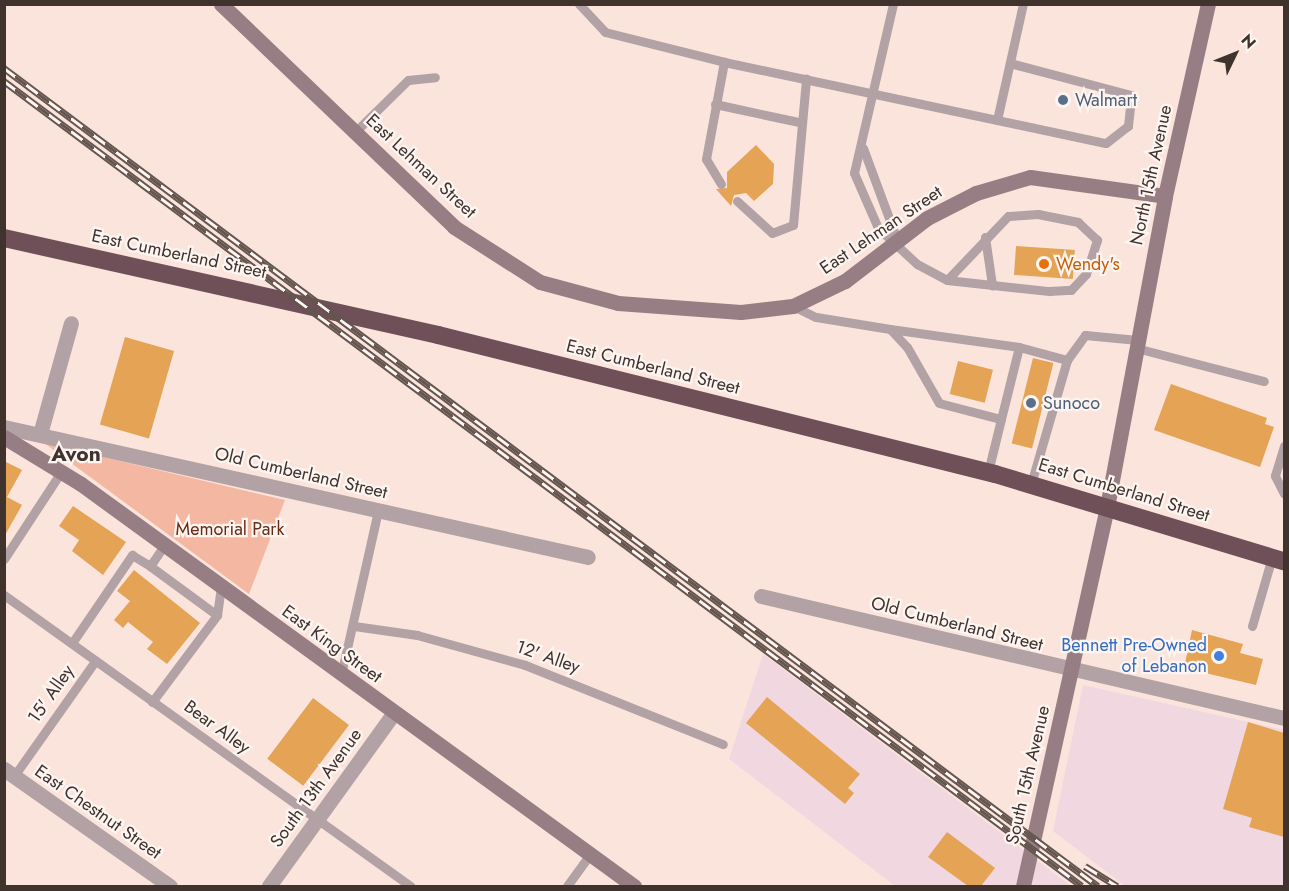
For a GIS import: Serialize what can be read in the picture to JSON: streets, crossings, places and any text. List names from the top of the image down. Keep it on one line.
{"streets":{"highway":["East Cumberland Street"],"main road":["East Lehman Street","North 15th Avenue","East King Street","South 15th Avenue"],"street":["Old Cumberland Street","South 13th Avenue","East Chestnut Street"],"lane":["12' Alley","15' Alley","Bear Alley"]},"crossings":[["East Lehman Street","North 15th Avenue"],["North 15th Avenue","East Cumberland Street"],["North 15th Avenue","Old Cumberland Street"],["North 15th Avenue","South 15th Avenue"],["Old Cumberland Street","South 15th Avenue"],["East King Street","South 13th Avenue"],["15' Alley","Bear Alley"],["15' Alley","East Chestnut Street"],["Bear Alley","South 13th Avenue"]],"districts":["Avon"],"parks":["Memorial Park"],"places":["Walmart","Wendy's","Sunoco","Bennett Pre-Owned of Lebanon"],"north":"top right"}
